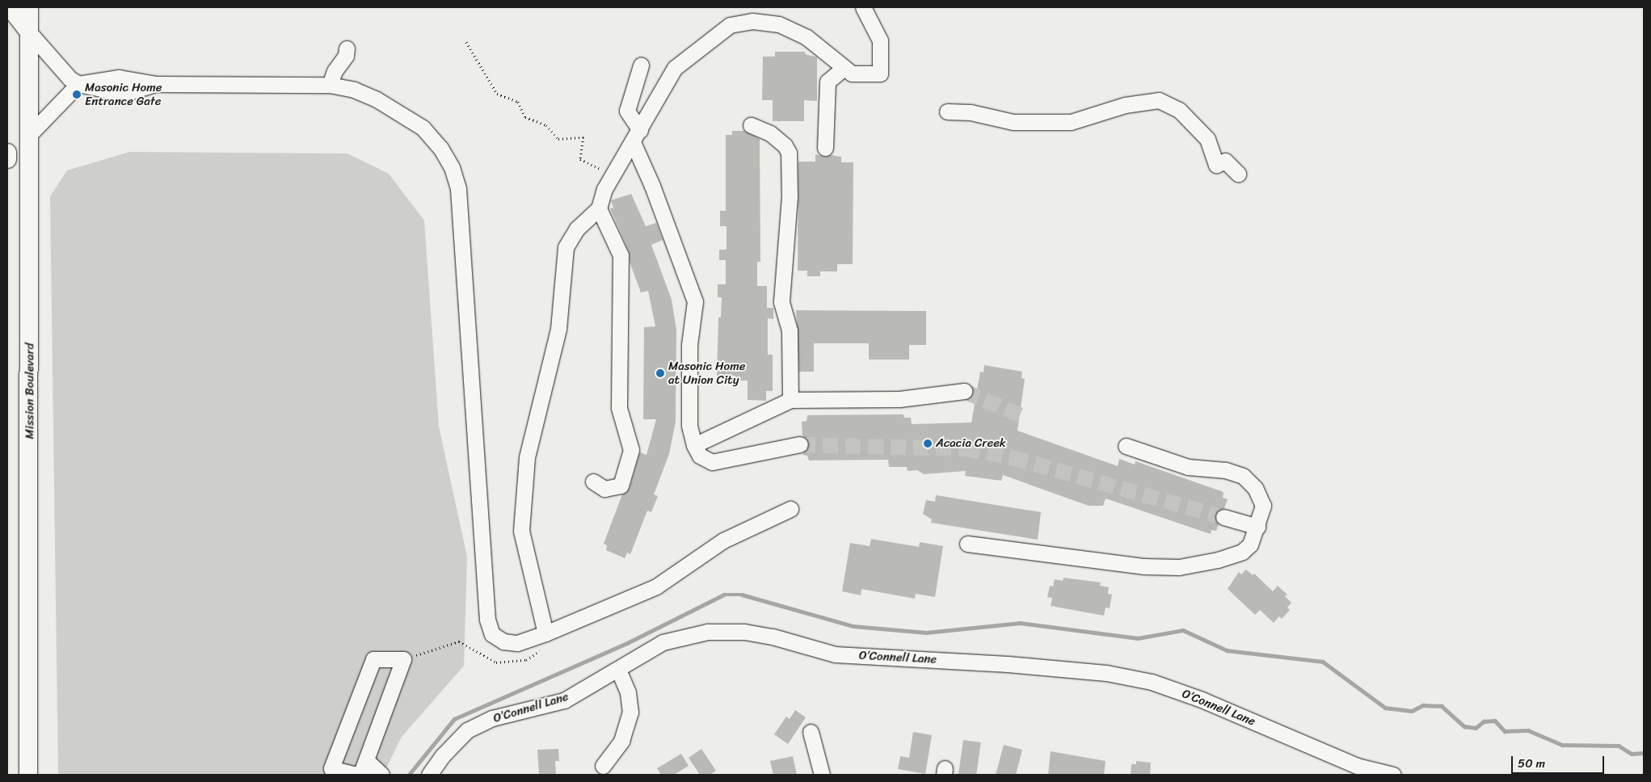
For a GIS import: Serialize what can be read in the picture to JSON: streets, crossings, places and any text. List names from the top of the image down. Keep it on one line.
{"streets":{"main road":["Mission Boulevard"],"lane":["O’Connell Lane"]},"places":["Masonic Home Entrance Gate","Masonic Home at Union City","Acacia Creek"],"scale_bar":"50 m"}
